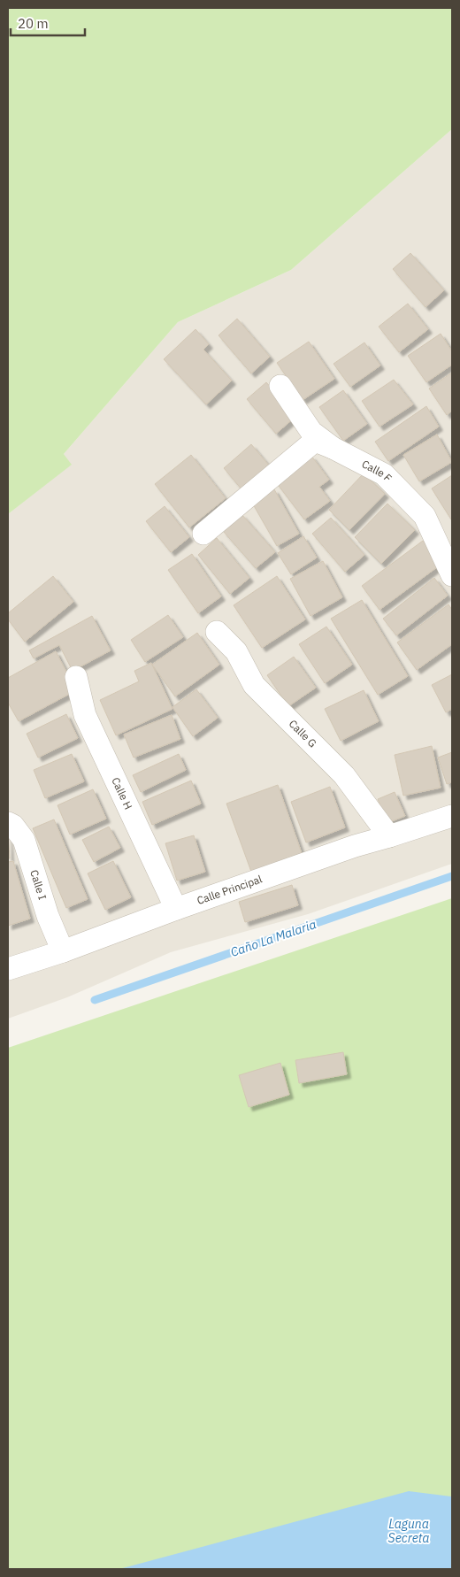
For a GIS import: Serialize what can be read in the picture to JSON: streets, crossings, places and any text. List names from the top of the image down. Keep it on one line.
{"streets":{"street":["Calle F","Calle G","Calle H","Calle I","Calle Principal"]},"crossings":[["Calle G","Calle Principal"],["Calle H","Calle Principal"],["Calle I","Calle Principal"]],"water":["Caño La Malaria","Laguna Secreta"],"scale_bar":"20 m"}
